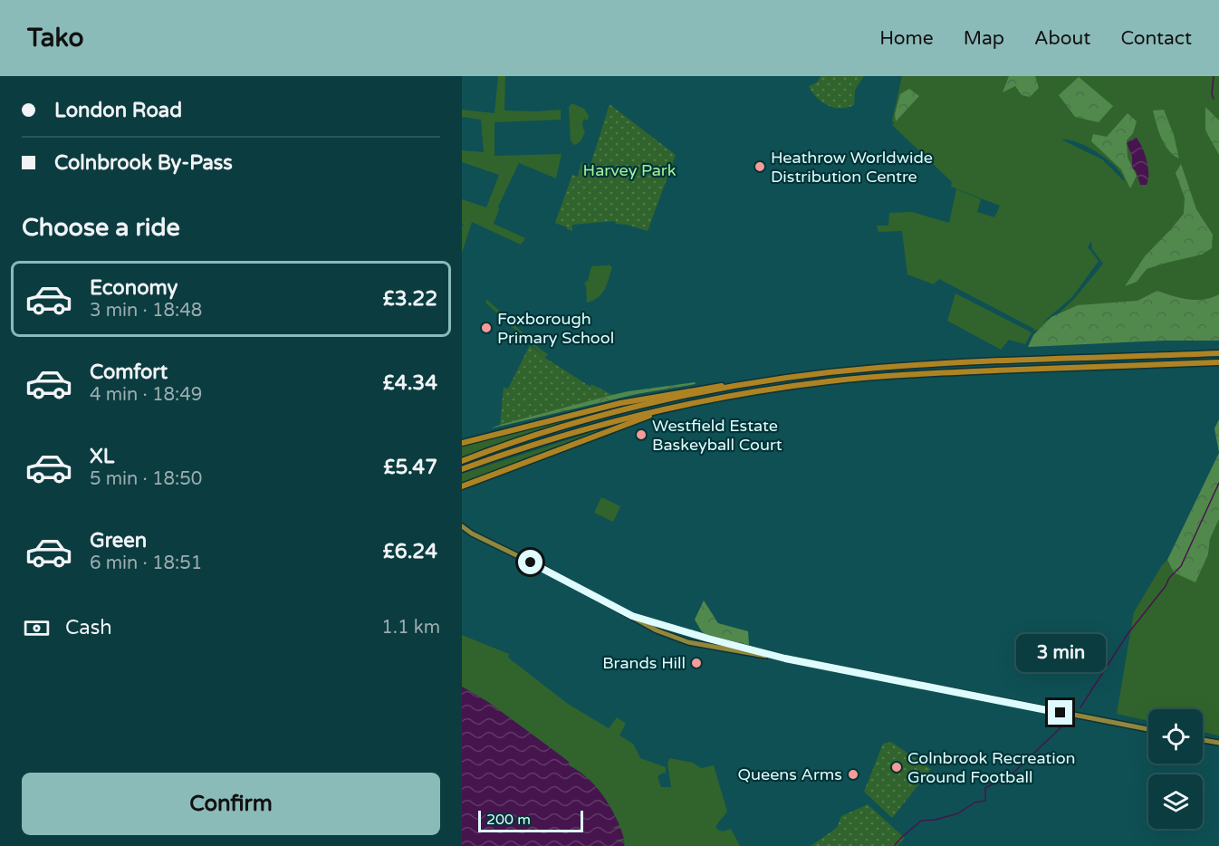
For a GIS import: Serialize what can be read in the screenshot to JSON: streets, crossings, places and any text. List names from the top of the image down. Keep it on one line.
{"parks":["Harvey Park"],"places":["Heathrow Worldwide Distribution Centre","Foxborough Primary School","Westfield Estate Baskeyball Court","Brands Hill","Colnbrook Recreation Ground Football","Queens Arms"],"scale_bar":"200 m","page":{"header":"Tako","nav":["Home","Map","About","Contact"],"banner":["London Road","Colnbrook By-Pass"],"heading":"Choose a ride","list":[{"name":"Economy","note":"3 min · 18:48","value":"£3.22"},{"name":"Comfort","note":"4 min · 18:49","value":"£4.34"},{"name":"XL","note":"5 min · 18:50","value":"£5.47"},{"name":"Green","note":"6 min · 18:51","value":"£6.24"}],"pay":["Cash","1.1 km"],"bubble":"3 min","buttons":"Confirm","scale":"200 m"}}
